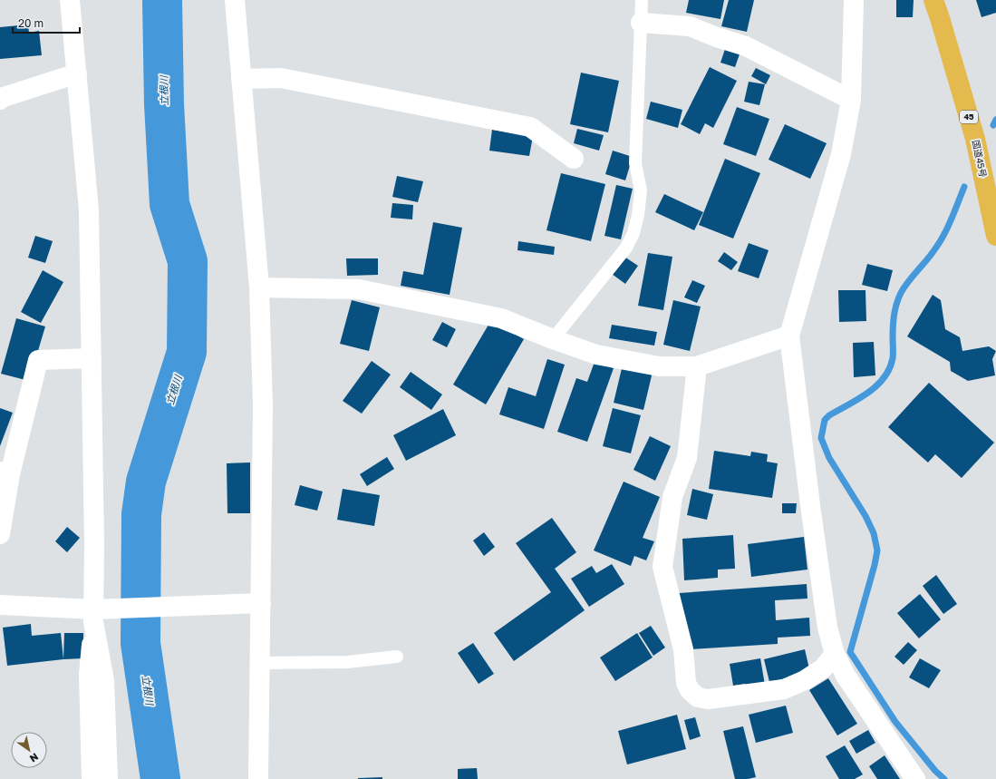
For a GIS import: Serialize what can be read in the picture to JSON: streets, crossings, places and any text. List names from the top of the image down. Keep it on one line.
{"streets":{"highway":["45","国道45号"]},"water":["立根川"],"scale_bar":"20 m","north":"bottom right"}
